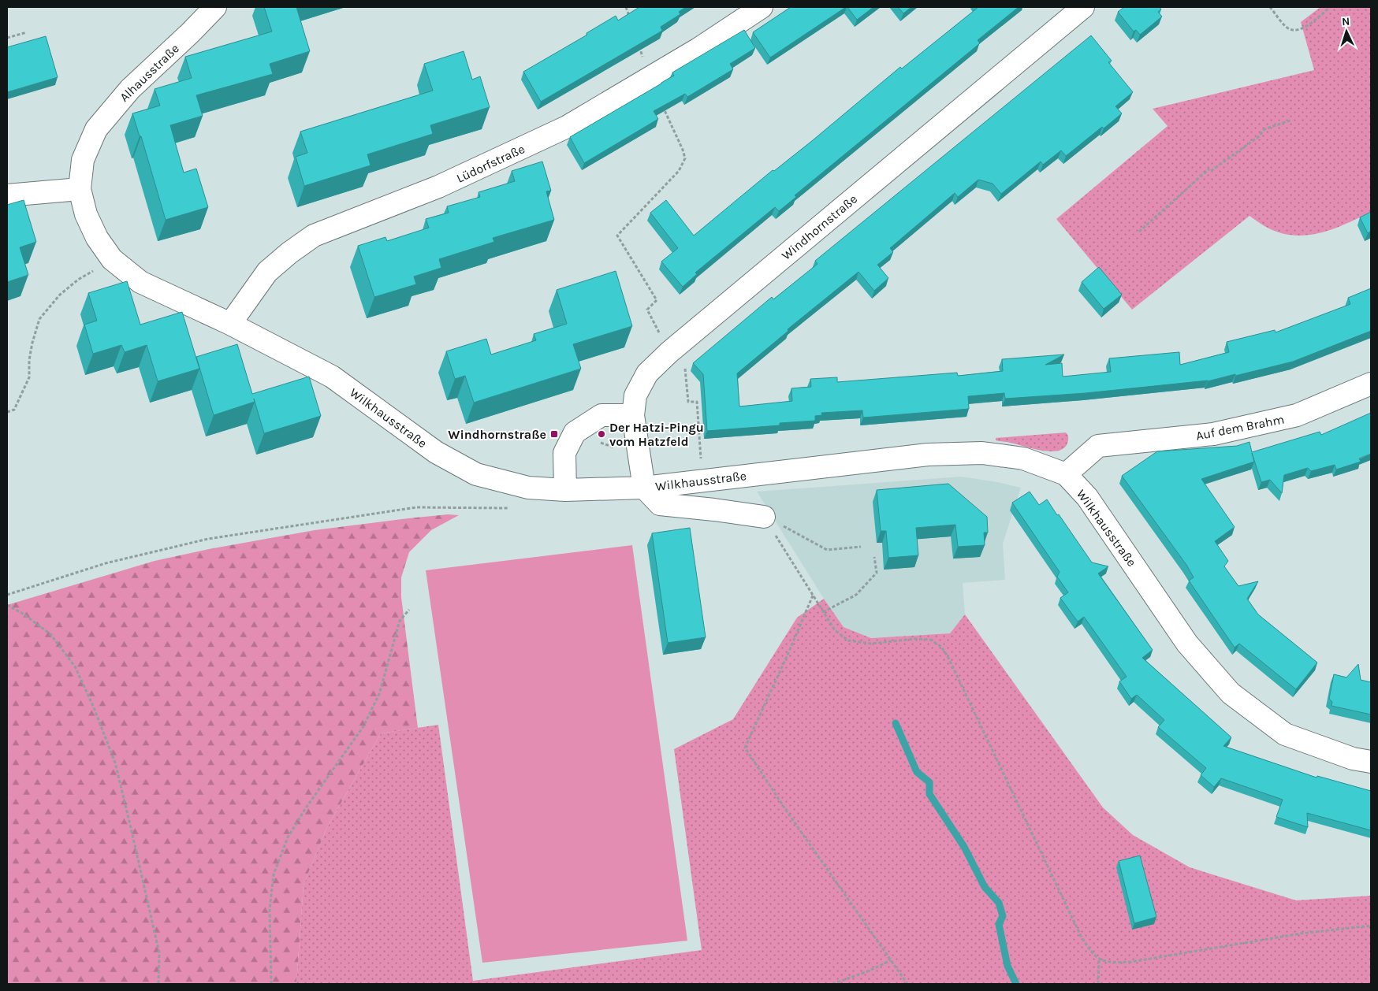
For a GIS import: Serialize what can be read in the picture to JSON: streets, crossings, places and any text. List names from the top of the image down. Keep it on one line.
{"streets":{"street":["Alhausstraße","Lüdorfstraße","Windhornstraße","Wilkhausstraße","Auf dem Brahm"]},"crossings":[["Alhausstraße","Wilkhausstraße"],["Lüdorfstraße","Wilkhausstraße"],["Windhornstraße","Wilkhausstraße"],["Wilkhausstraße","Auf dem Brahm"]],"places":{"transit":["Windhornstraße"],"other":["Der Hatzi-Pingu vom Hatzfeld"]},"north":"top"}
